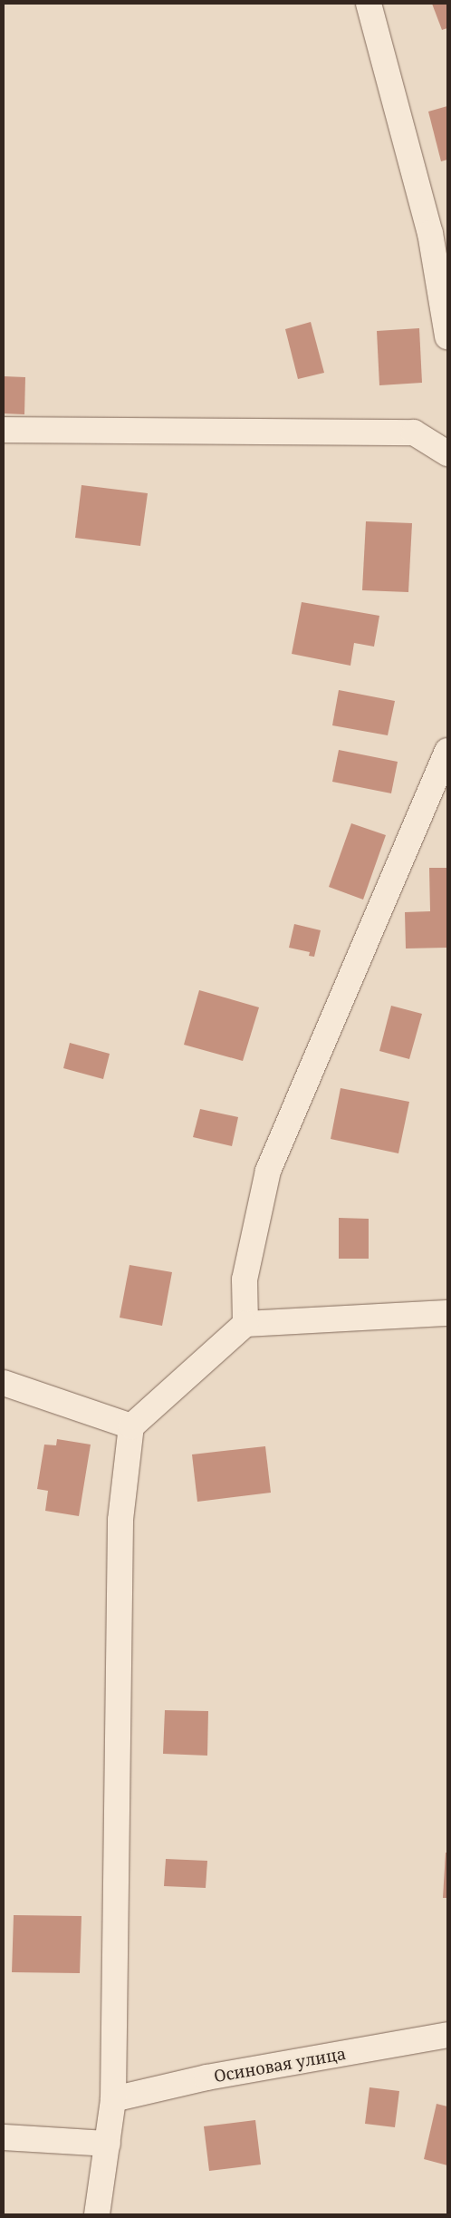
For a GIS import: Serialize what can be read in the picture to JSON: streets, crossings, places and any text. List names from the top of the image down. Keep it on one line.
{"streets":{"street":["Осиновая улица"]}}
